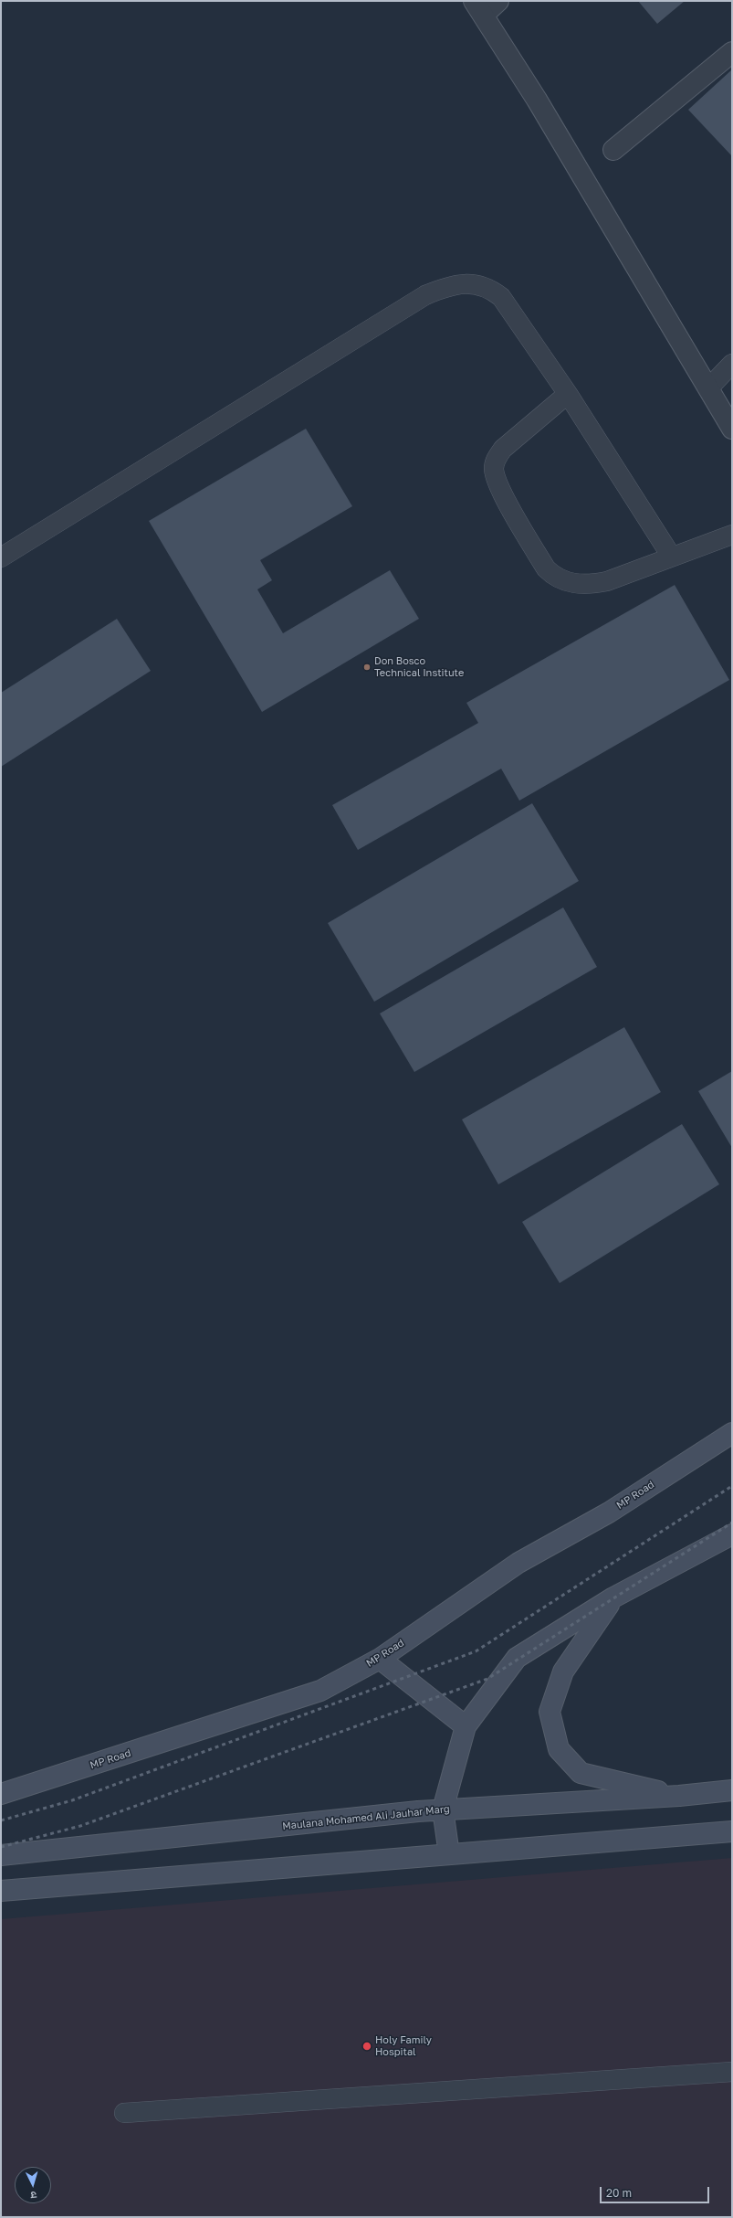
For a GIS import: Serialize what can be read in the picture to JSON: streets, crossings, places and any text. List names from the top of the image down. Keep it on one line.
{"streets":{"main road":["MP Road","Maulana Mohamed Ali Jauhar Marg"]},"places":["Don Bosco Technical Institute","Holy Family Hospital"],"scale_bar":"20 m","north":"bottom"}
